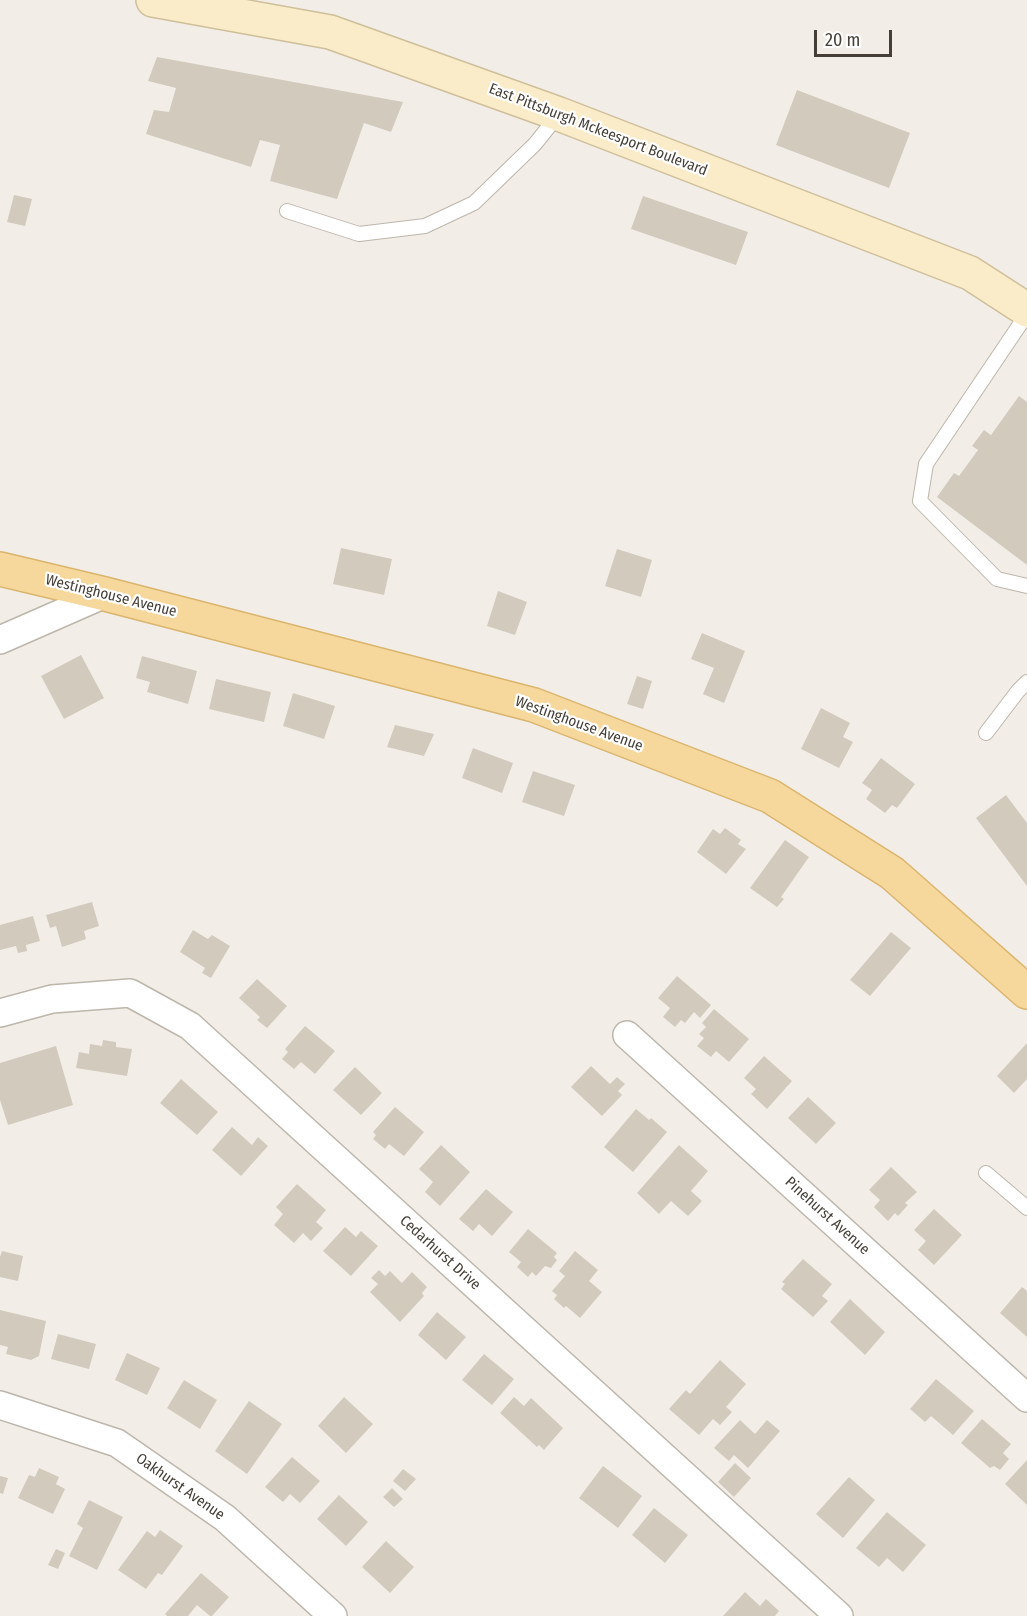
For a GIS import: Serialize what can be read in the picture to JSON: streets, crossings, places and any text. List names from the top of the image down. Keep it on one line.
{"streets":{"main road":["East Pittsburgh Mckeesport Boulevard","Westinghouse Avenue"],"street":["Pinehurst Avenue","Cedarhurst Drive","Oakhurst Avenue"]},"scale_bar":"20 m"}
